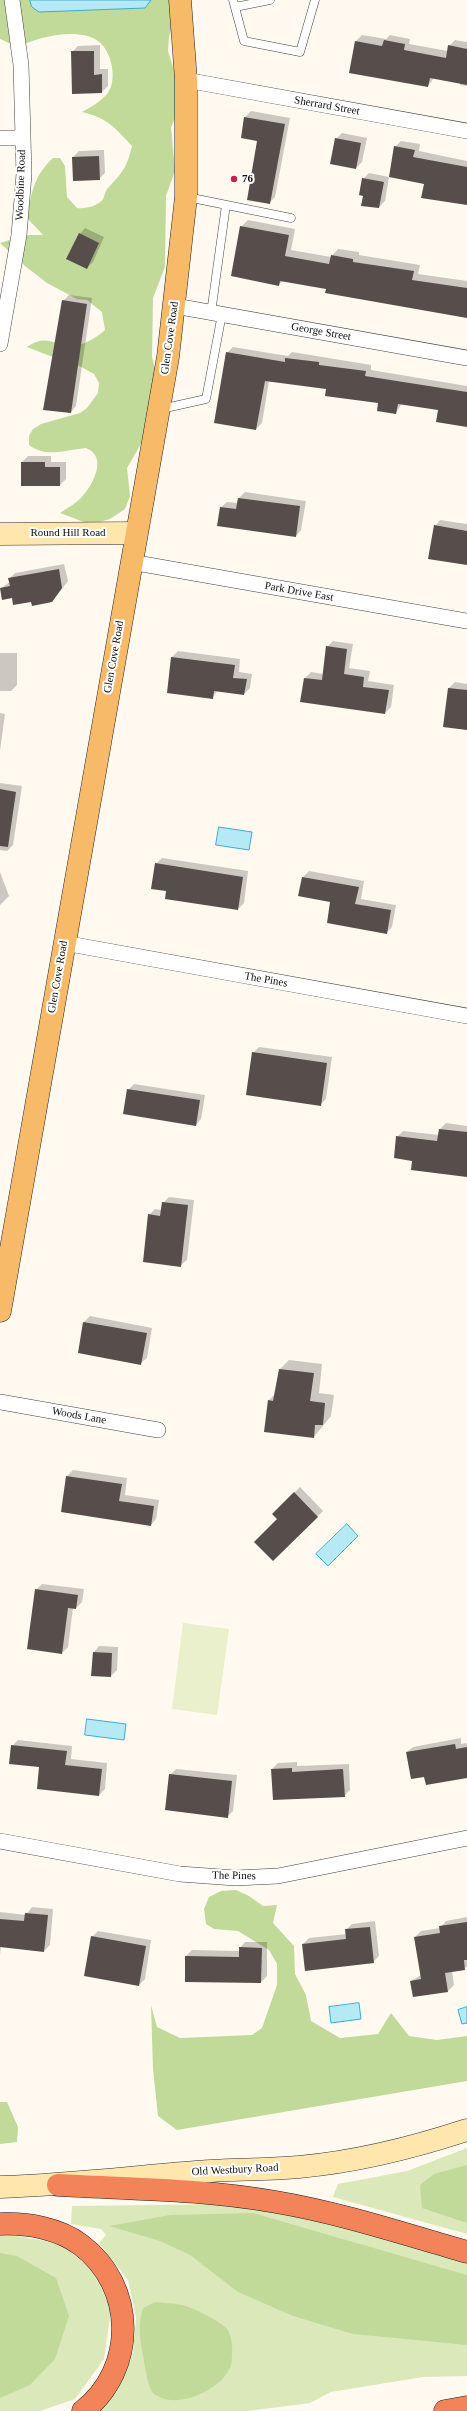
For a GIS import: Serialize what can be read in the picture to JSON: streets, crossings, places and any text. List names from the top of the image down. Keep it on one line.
{"streets":{"main road":["Glen Cove Road","Round Hill Road","Old Westbury Road"],"street":["Sherrard Street","Woodbine Road","George Street","Park Drive East","The Pines","Woods Lane"]},"crossings":[["Sherrard Street","Glen Cove Road"],["George Street","Glen Cove Road"],["Glen Cove Road","Round Hill Road"],["Glen Cove Road","Park Drive East"],["Glen Cove Road","The Pines"]],"places":["76"]}
